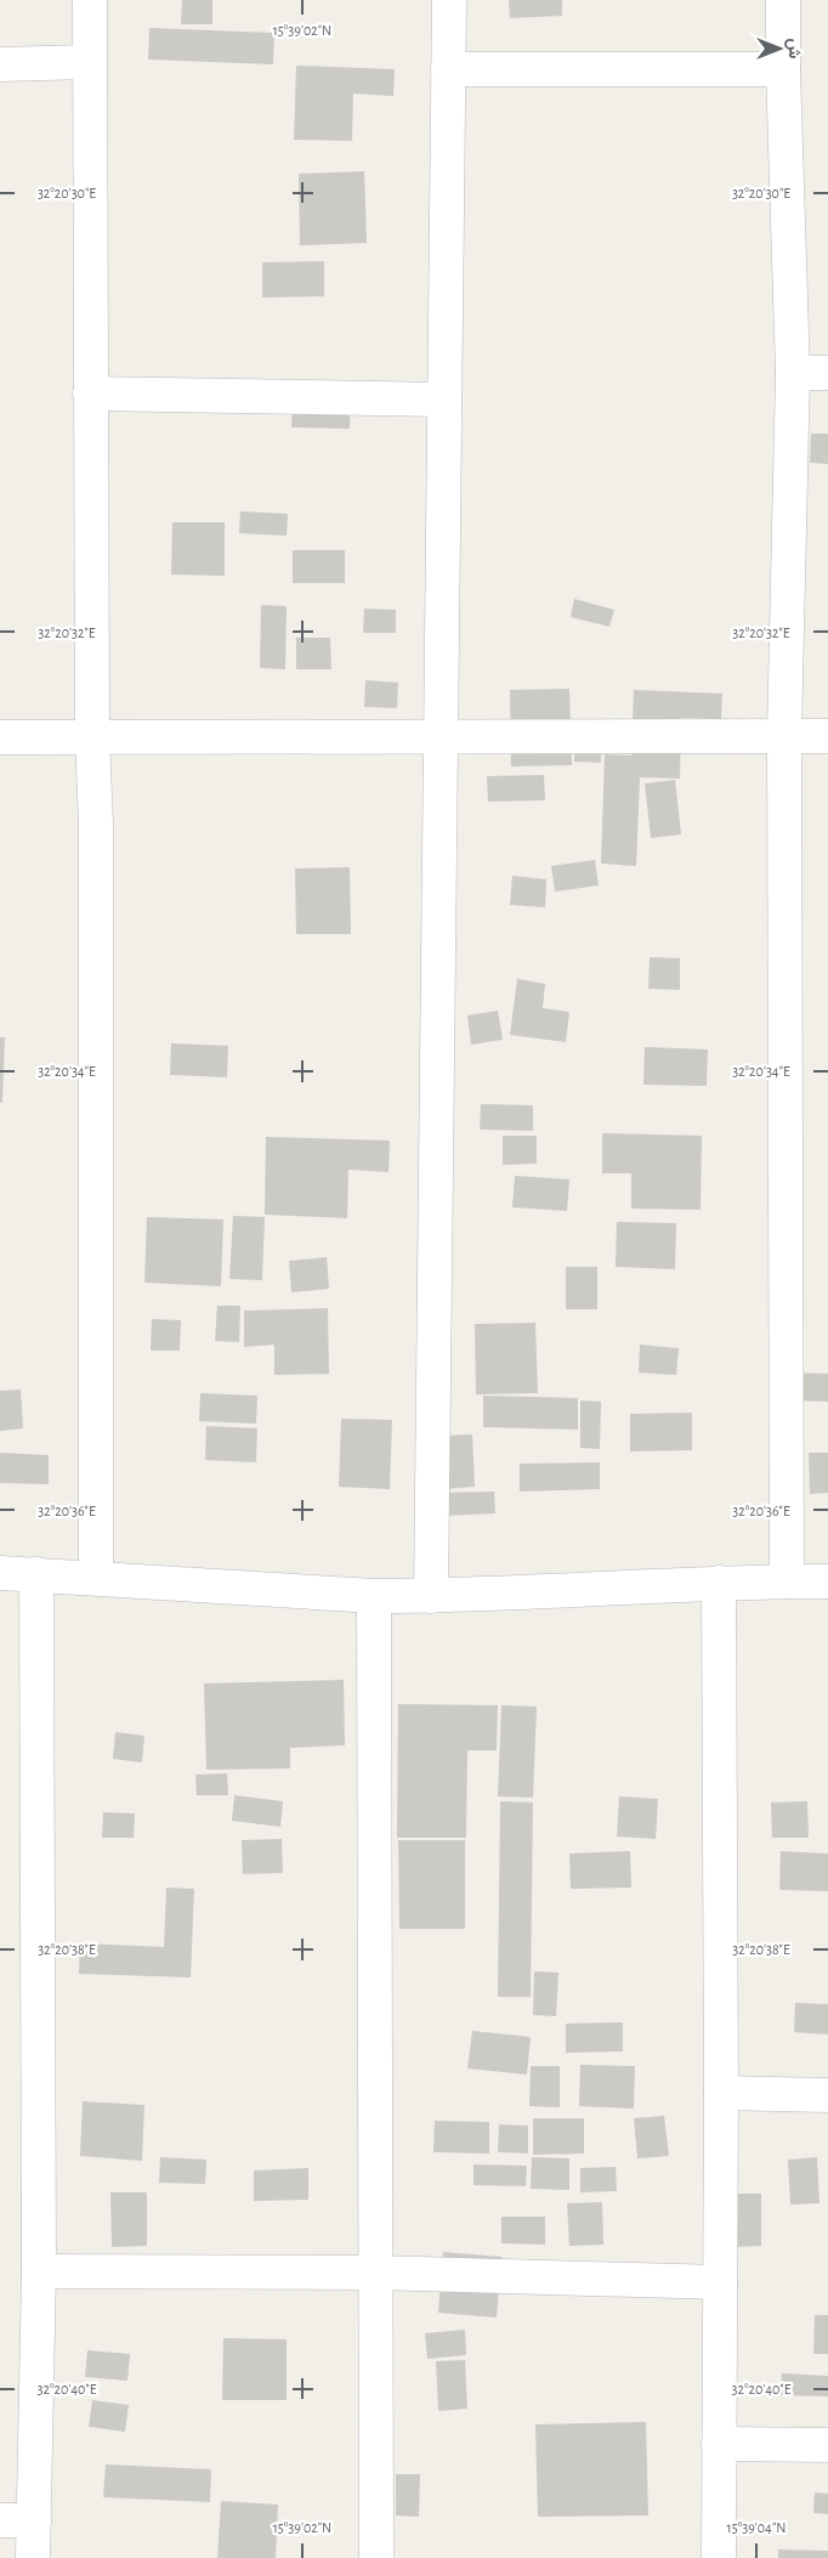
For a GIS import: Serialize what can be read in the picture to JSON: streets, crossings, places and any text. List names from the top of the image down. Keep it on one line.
{"north":"right","coordinates":["15°39'02\"N","32°20'30\"E","32°20'32\"E","32°20'34\"E","32°20'36\"E","32°20'38\"E","32°20'40\"E","15°39'04\"N"]}
